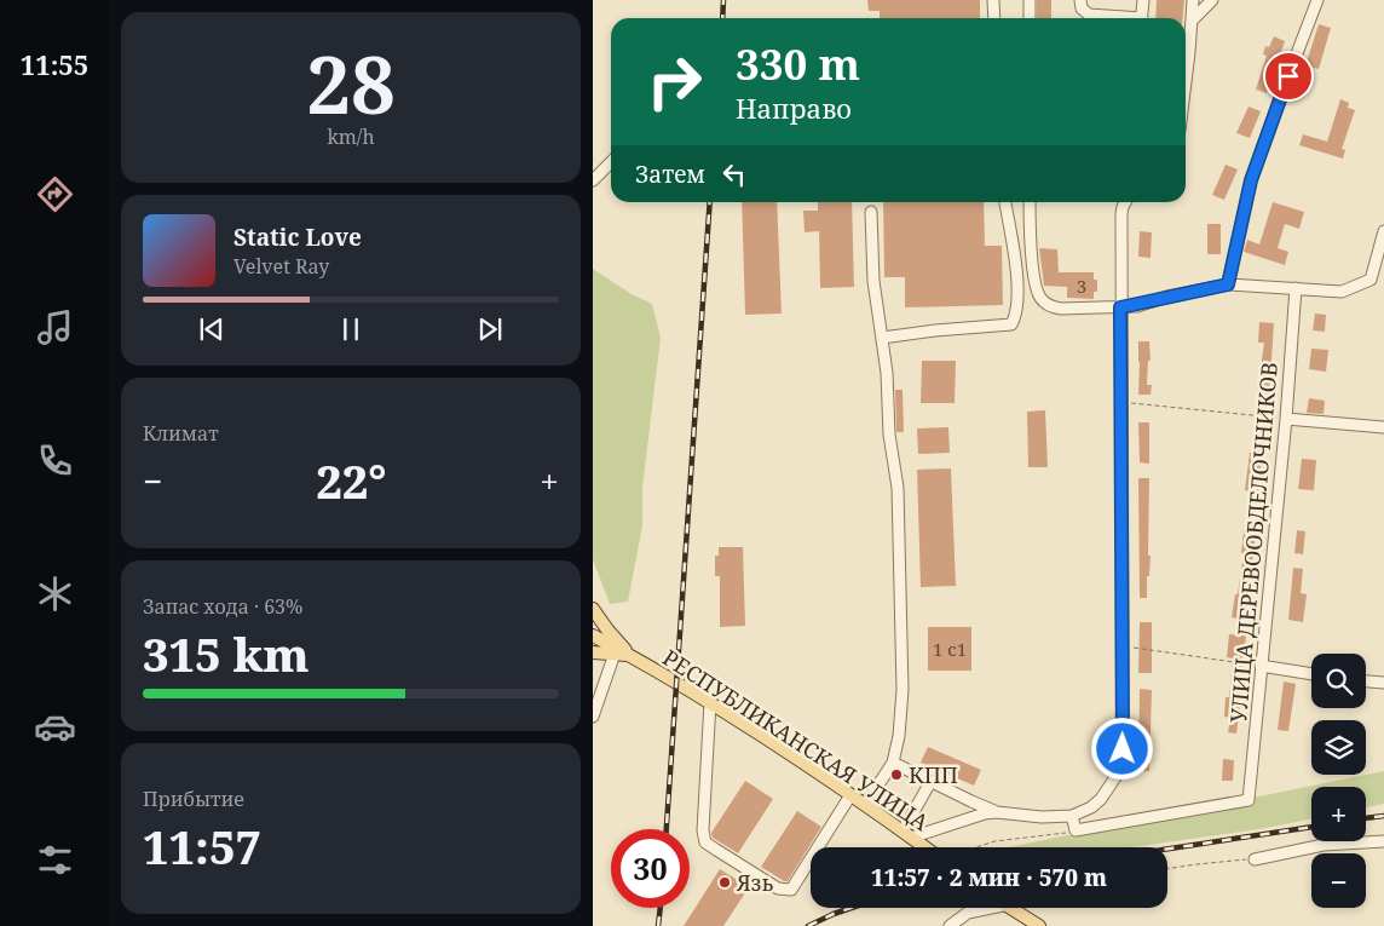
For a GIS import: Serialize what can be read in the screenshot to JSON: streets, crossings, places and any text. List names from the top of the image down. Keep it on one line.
{"streets":{"main road":["РЕСПУБЛИКАНСКАЯ УЛИЦА"],"street":["УЛИЦА ДЕРЕВООБДЕЛОЧНИКОВ"]},"places":["КПП","Язь"],"house_numbers":["3","1 с1"],"page":{"tabs":"11:55","tile":[["28","km/h"],"Климат",["Запас хода · 63%","315 km"],["Прибытие","11:57"]],"turn":["330 m","Направо"],"then":"Затем","song":["Static Love","Velvet Ray"],"heat":["−","22°","+"],"map_buttons":["+","−"],"limit":"30","trip":"11:57 · 2 мин · 570 m"}}
